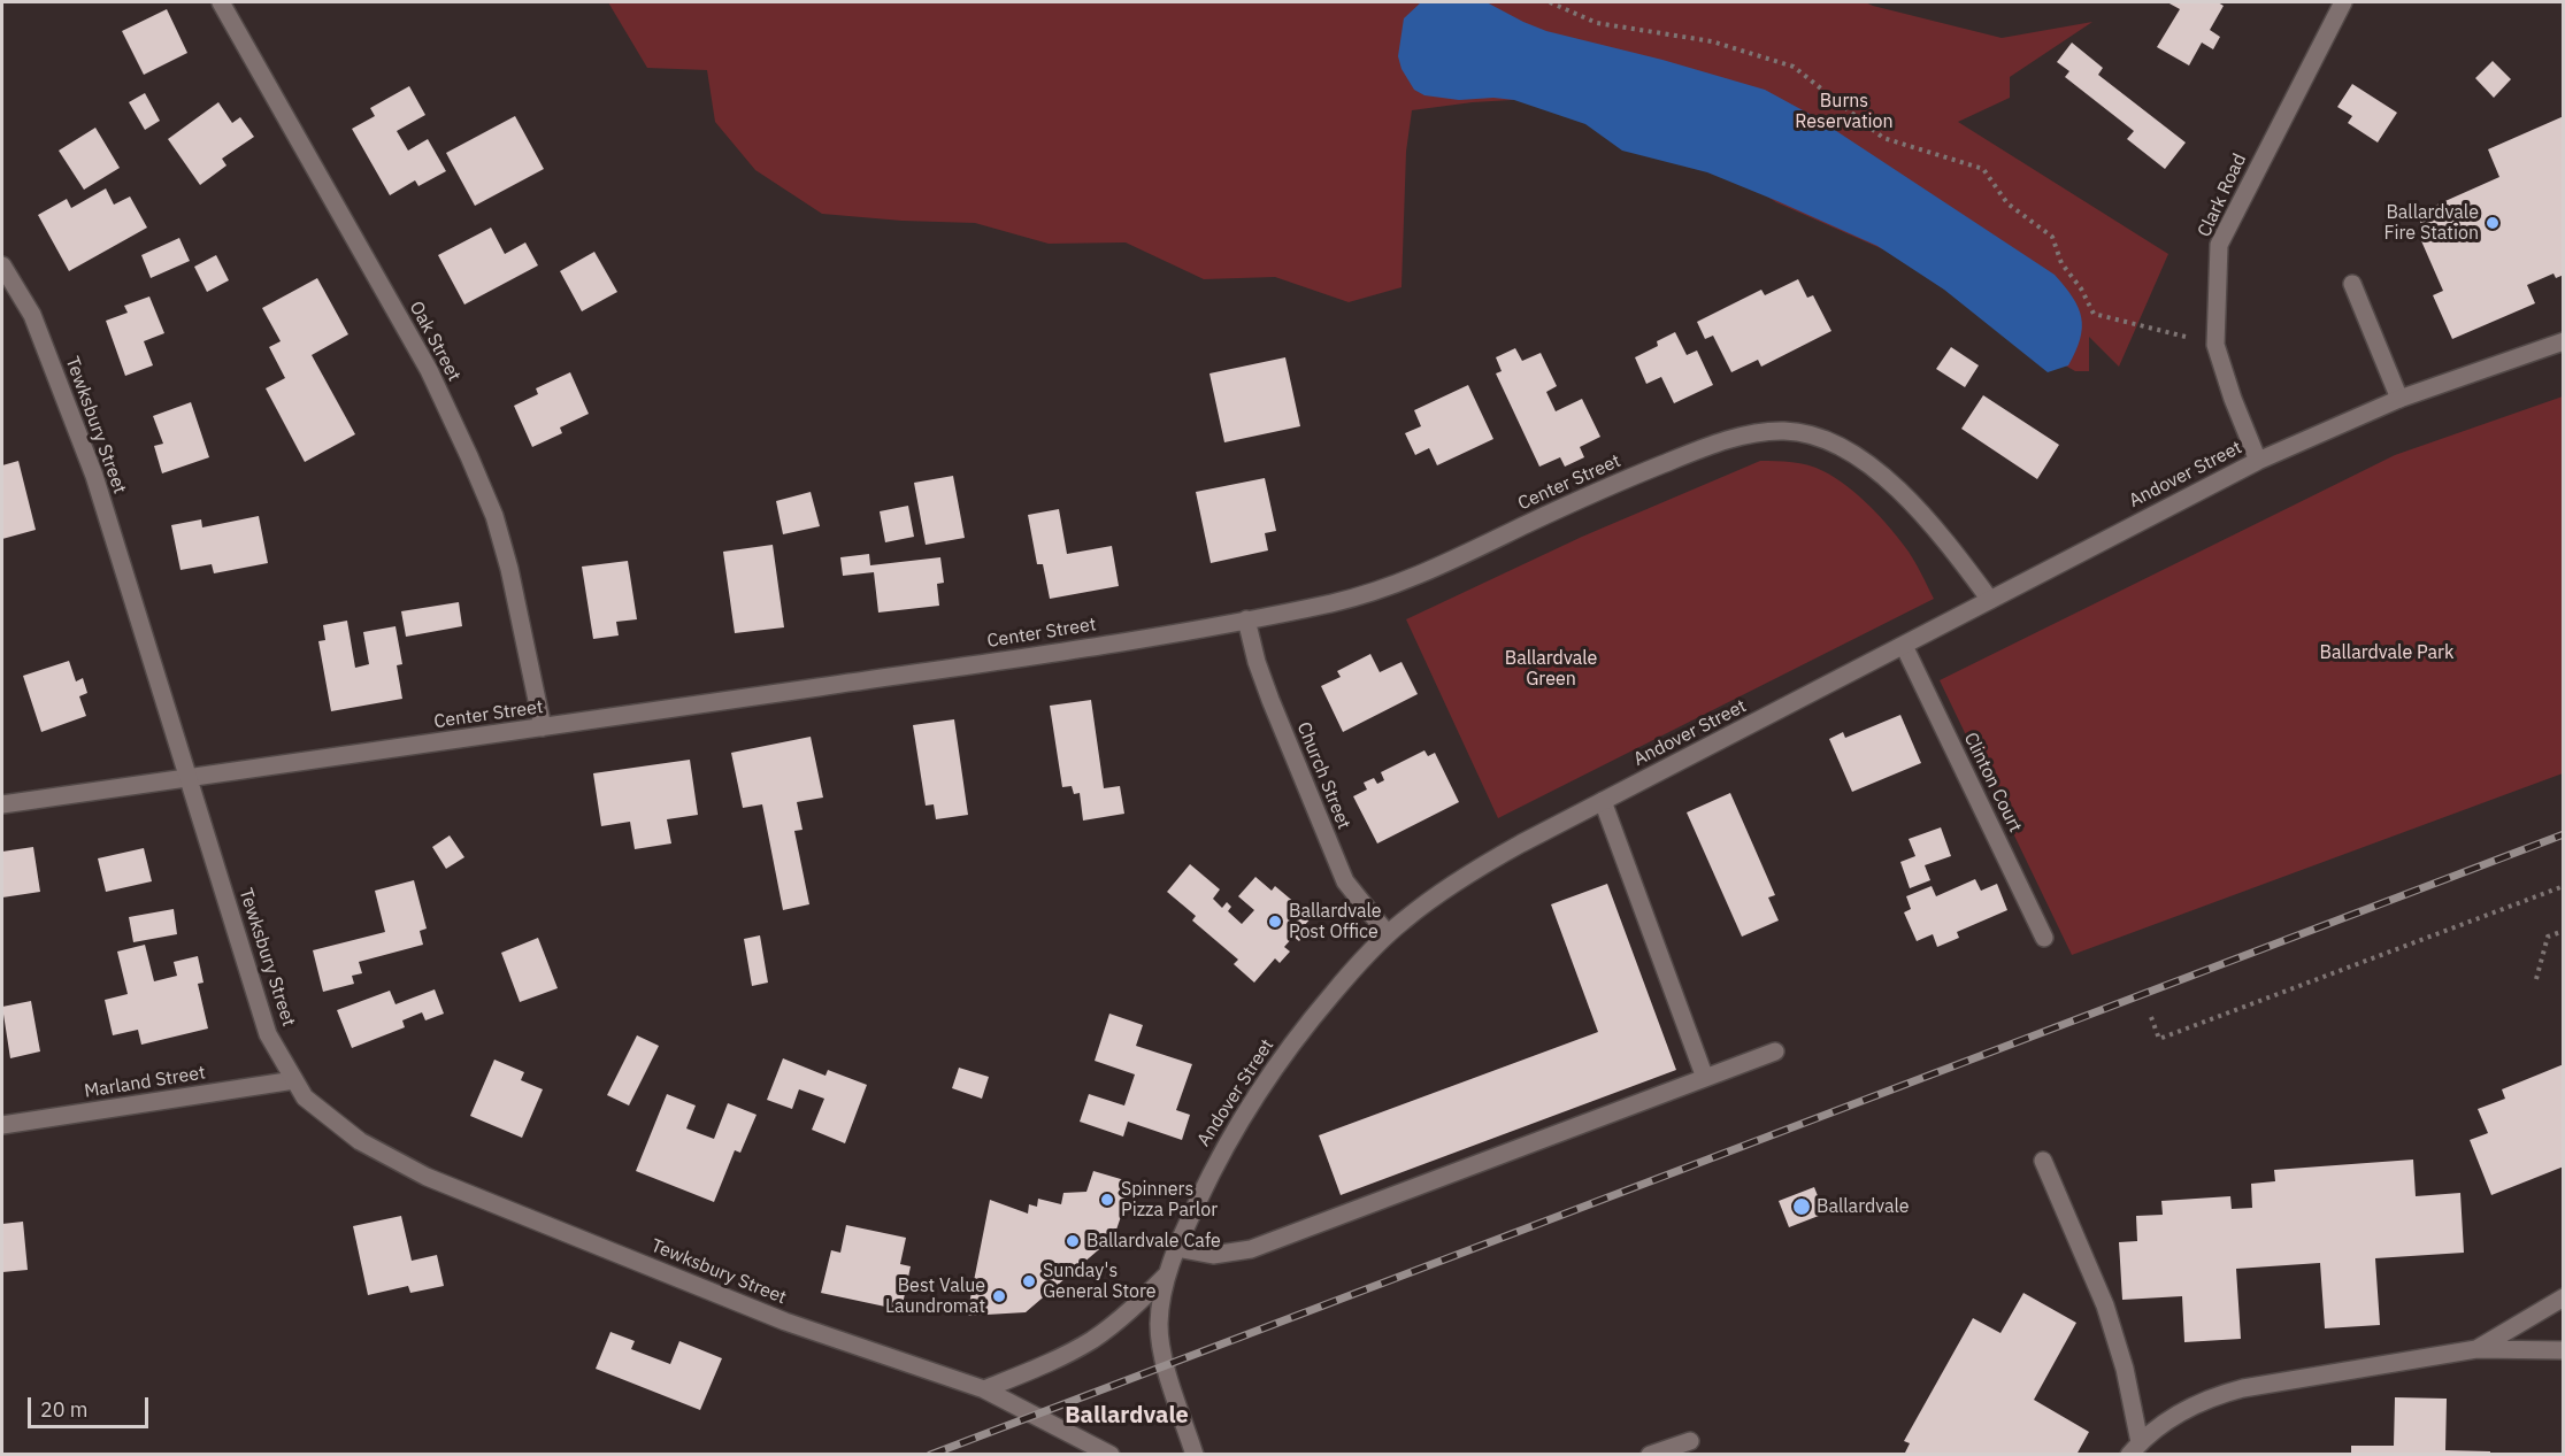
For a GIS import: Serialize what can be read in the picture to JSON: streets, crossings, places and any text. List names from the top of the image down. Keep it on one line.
{"streets":{"street":["Clark Road","Oak Street","Tewksbury Street","Andover Street","Center Street","Church Street","Clinton Court","Marland Street"]},"crossings":[["Clark Road","Andover Street"],["Oak Street","Center Street"],["Tewksbury Street","Center Street"],["Tewksbury Street","Marland Street"],["Andover Street","Center Street"],["Andover Street","Church Street"],["Andover Street","Clinton Court"],["Center Street","Church Street"]],"districts":["Ballardvale"],"parks":["Burns Reservation","Ballardvale Park","Ballardvale Green"],"places":["Ballardvale Fire Station","Ballardvale Post Office","Spinners Pizza Parlor","Ballardvale","Ballardvale Cafe","Sunday's General Store","Best Value Laundromat"],"scale_bar":"20 m"}
